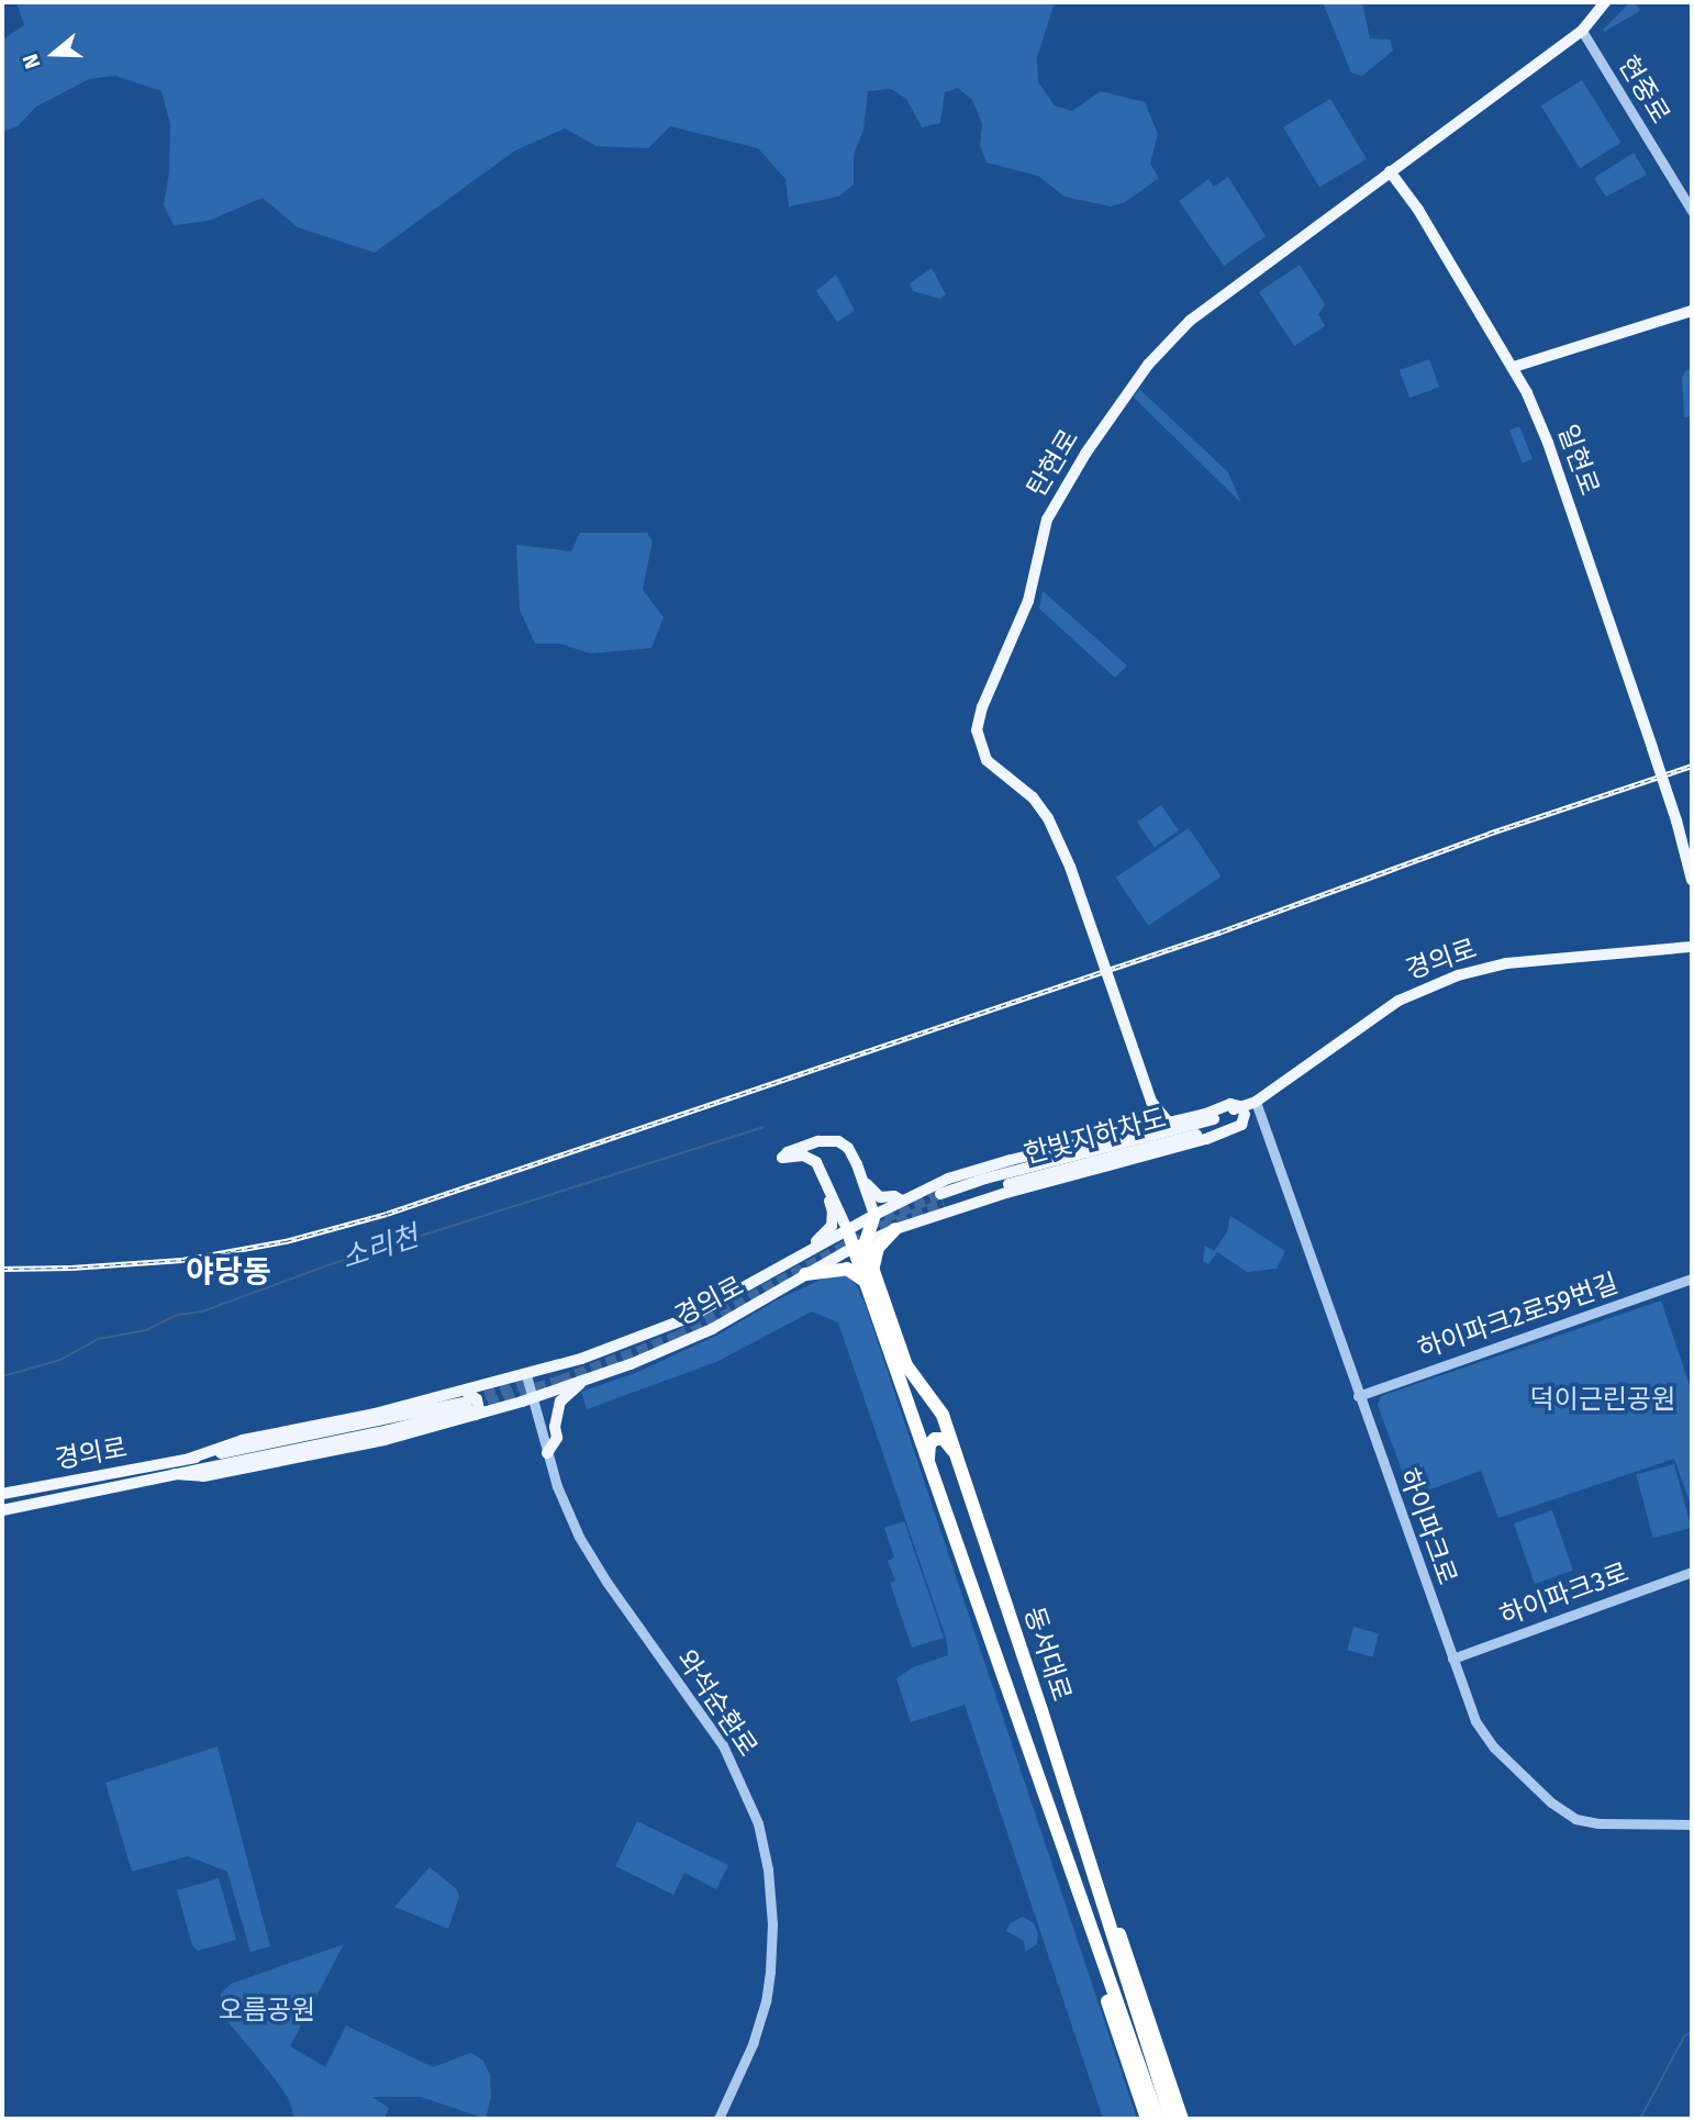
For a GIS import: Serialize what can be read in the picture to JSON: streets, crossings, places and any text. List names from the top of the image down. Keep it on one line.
{"streets":{"highway":["동서대로"],"main road":["일현로","탄현로","경의로"],"street":["현중로","하이파크2로59번길","하이파크로","하이파크3로","와석순환로"]},"crossings":[["현중로","탄현로"],["경의로","하이파크로"],["경의로","동서대로"],["경의로","와석순환로"],["하이파크2로59번길","하이파크로"],["하이파크로","하이파크3로"]],"districts":["야당동"],"water":["소리천"],"parks":["덕이근린공원","오름공원"],"north":"left"}
